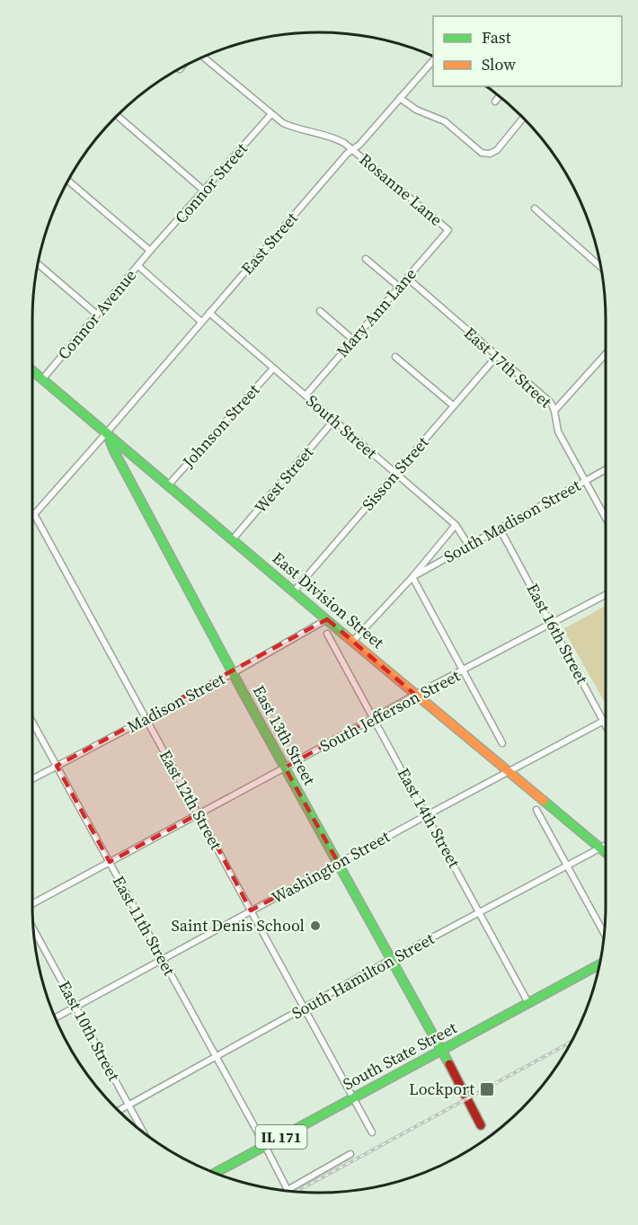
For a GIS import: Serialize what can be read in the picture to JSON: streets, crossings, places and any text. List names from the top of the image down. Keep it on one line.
{"streets":{"street":["Connor Street","Rosanne Lane","East Street","Mary Ann Lane","Connor Avenue","East 17th Street","Johnson Street","South Street","Sisson Street","West Street","South Madison Street","East Division Street","East 16th Street","Madison Street","South Jefferson Street","East 13th Street","East 12th Street","East 14th Street","Washington Street","East 11th Street","South Hamilton Street","East 10th Street","South State Street","IL 171"]},"crossings":[["Connor Street","Rosanne Lane"],["Connor Street","Connor Avenue"],["Rosanne Lane","East Street"],["Rosanne Lane","Mary Ann Lane"],["East Street","South Street"],["East Street","East Division Street"],["East Street","East 13th Street"],["East Street","East 12th Street"],["Mary Ann Lane","East 17th Street"],["Mary Ann Lane","South Street"],["Connor Avenue","East Division Street"],["East 17th Street","Sisson Street"],["East 17th Street","South Madison Street"],["Johnson Street","South Street"],["Johnson Street","East Division Street"],["South Street","Sisson Street"],["South Street","West Street"],["South Street","South Madison Street"],["Sisson Street","East Division Street"],["West Street","East Division Street"],["South Madison Street","East 16th Street"],["East Division Street","Madison Street"],["East Division Street","South Jefferson Street"],["East Division Street","East 13th Street"],["East Division Street","Washington Street"],["East Division Street","South Hamilton Street"],["East 16th Street","South Jefferson Street"],["East 16th Street","Washington Street"],["Madison Street","East 13th Street"],["Madison Street","East 12th Street"],["Madison Street","East 11th Street"],["South Jefferson Street","East 13th Street"],["South Jefferson Street","East 12th Street"],["South Jefferson Street","East 14th Street"],["South Jefferson Street","East 11th Street"],["East 13th Street","Washington Street"],["East 13th Street","South Hamilton Street"],["East 13th Street","South State Street"],["East 12th Street","Washington Street"],["East 12th Street","South Hamilton Street"],["East 12th Street","South State Street"],["East 14th Street","Washington Street"],["East 14th Street","South Hamilton Street"],["East 14th Street","South State Street"],["Washington Street","East 11th Street"],["Washington Street","East 10th Street"],["East 11th Street","South Hamilton Street"],["East 11th Street","South State Street"],["South Hamilton Street","East 10th Street"]],"places":{"other":["Saint Denis School"],"transit":["Lockport"]},"legend":["Fast","Slow"]}
